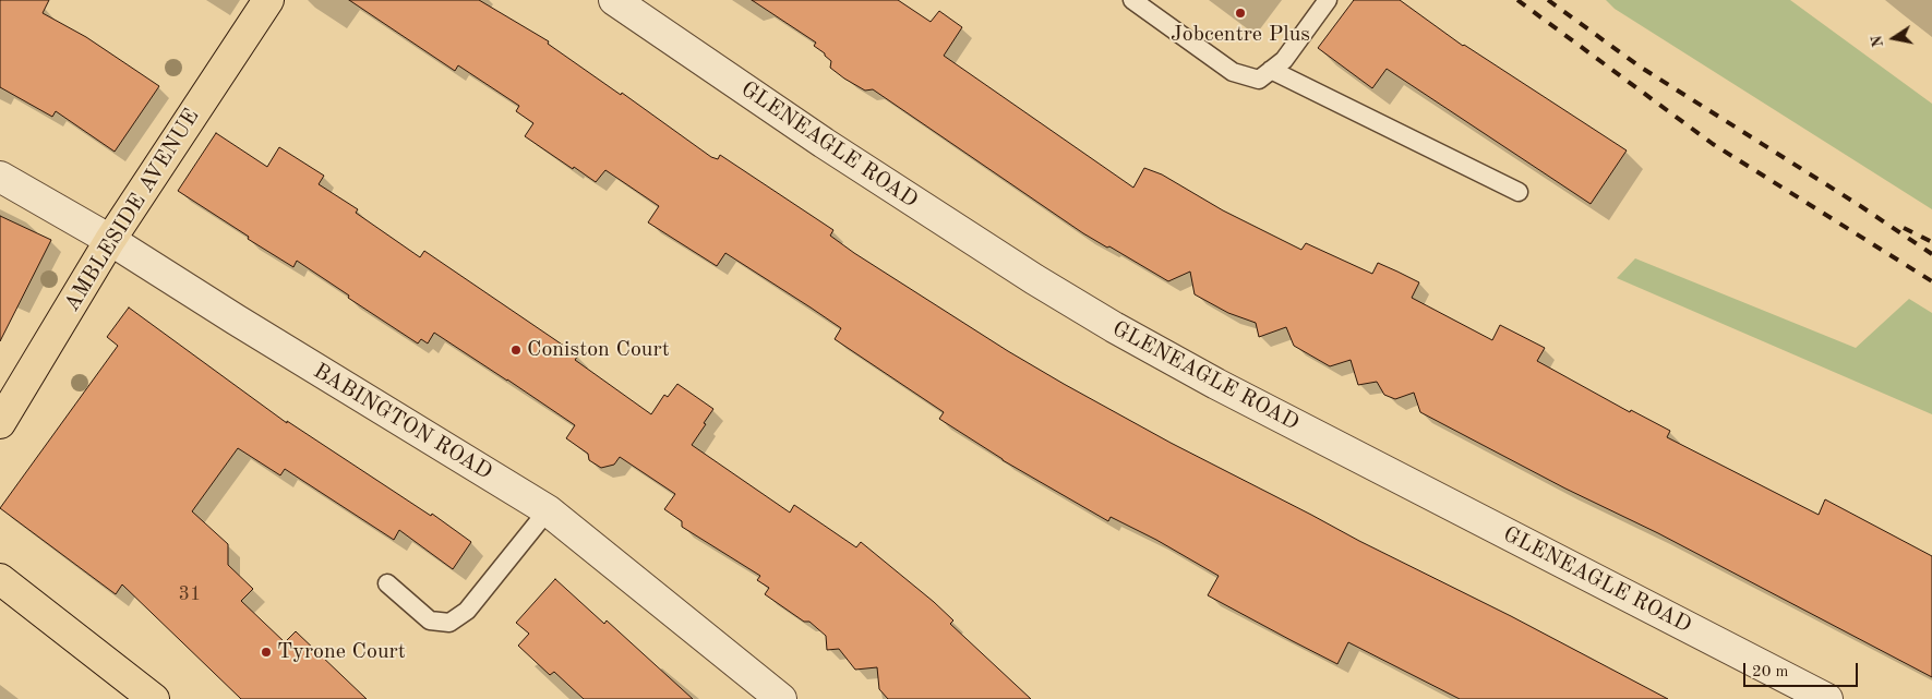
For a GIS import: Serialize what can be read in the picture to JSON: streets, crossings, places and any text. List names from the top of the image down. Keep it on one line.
{"streets":{"main road":["AMBLESIDE AVENUE"],"street":["GLENEAGLE ROAD","BABINGTON ROAD"]},"crossings":[["AMBLESIDE AVENUE","BABINGTON ROAD"]],"places":["Jobcentre Plus","Coniston Court","Tyrone Court"],"house_numbers":["31"],"scale_bar":"20 m","north":"left"}
